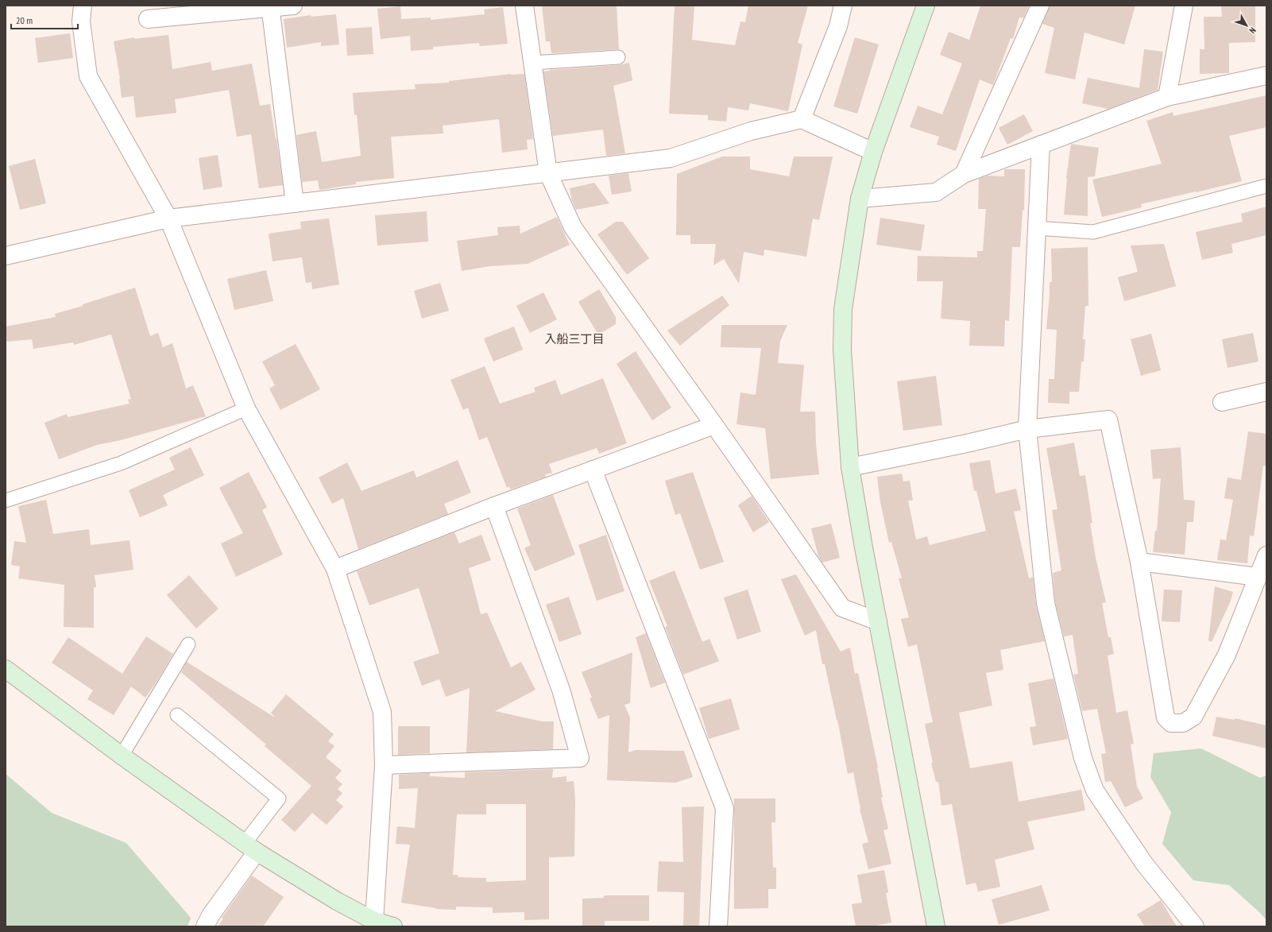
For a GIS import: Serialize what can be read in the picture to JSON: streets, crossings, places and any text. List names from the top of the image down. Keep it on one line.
{"districts":["入船三丁目"],"scale_bar":"20 m","north":"bottom right"}
